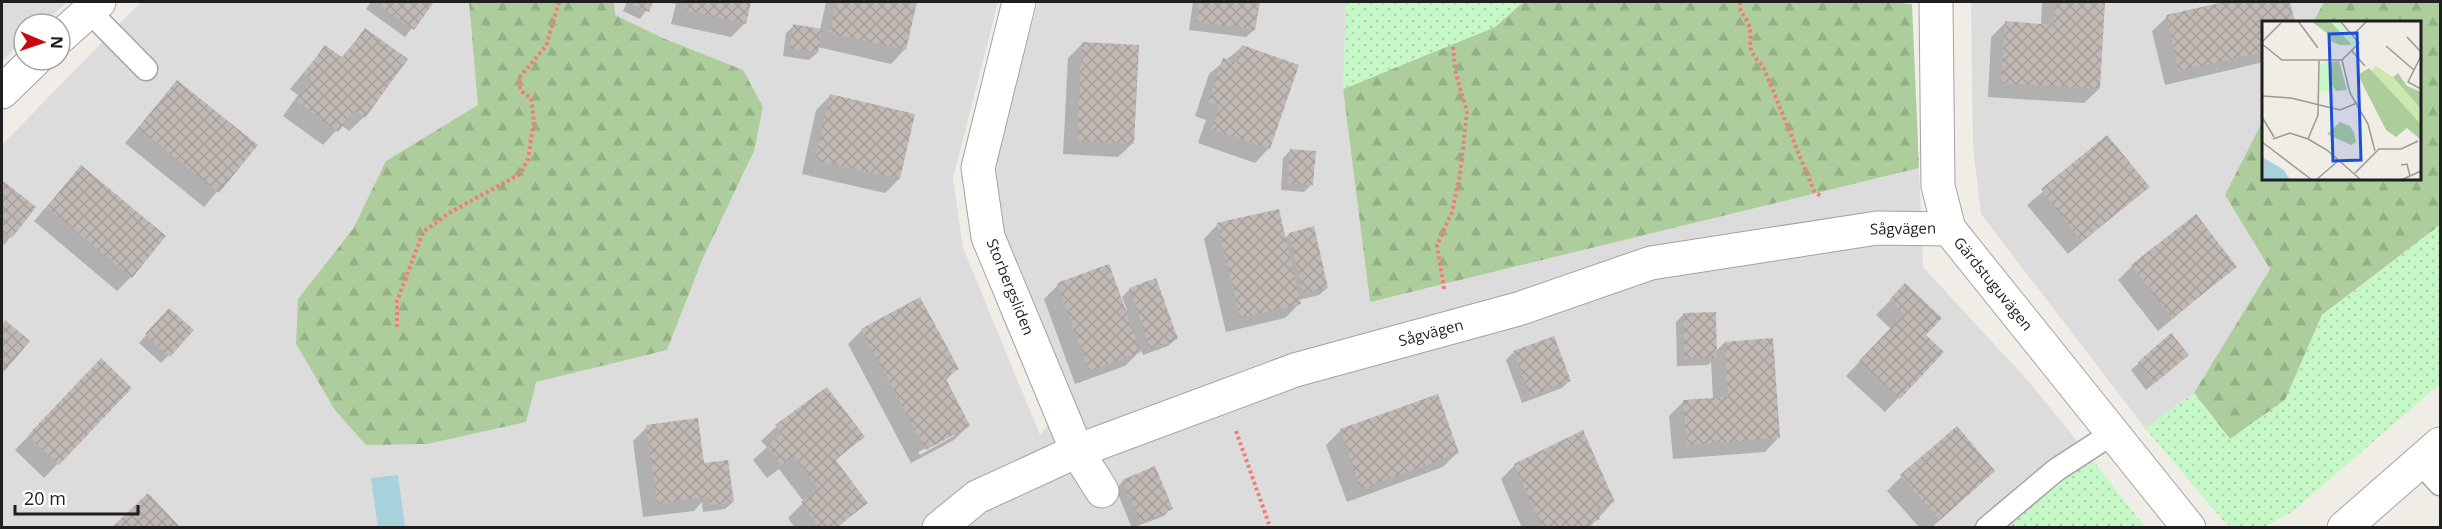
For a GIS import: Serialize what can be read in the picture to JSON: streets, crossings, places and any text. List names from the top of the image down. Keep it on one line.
{"streets":{"street":["Sågvägen","Gärdstuguvägen","Storbergsliden"]},"crossings":[["Sågvägen","Gärdstuguvägen"],["Sågvägen","Storbergsliden"]],"scale_bar":"20 m","north":"right"}
